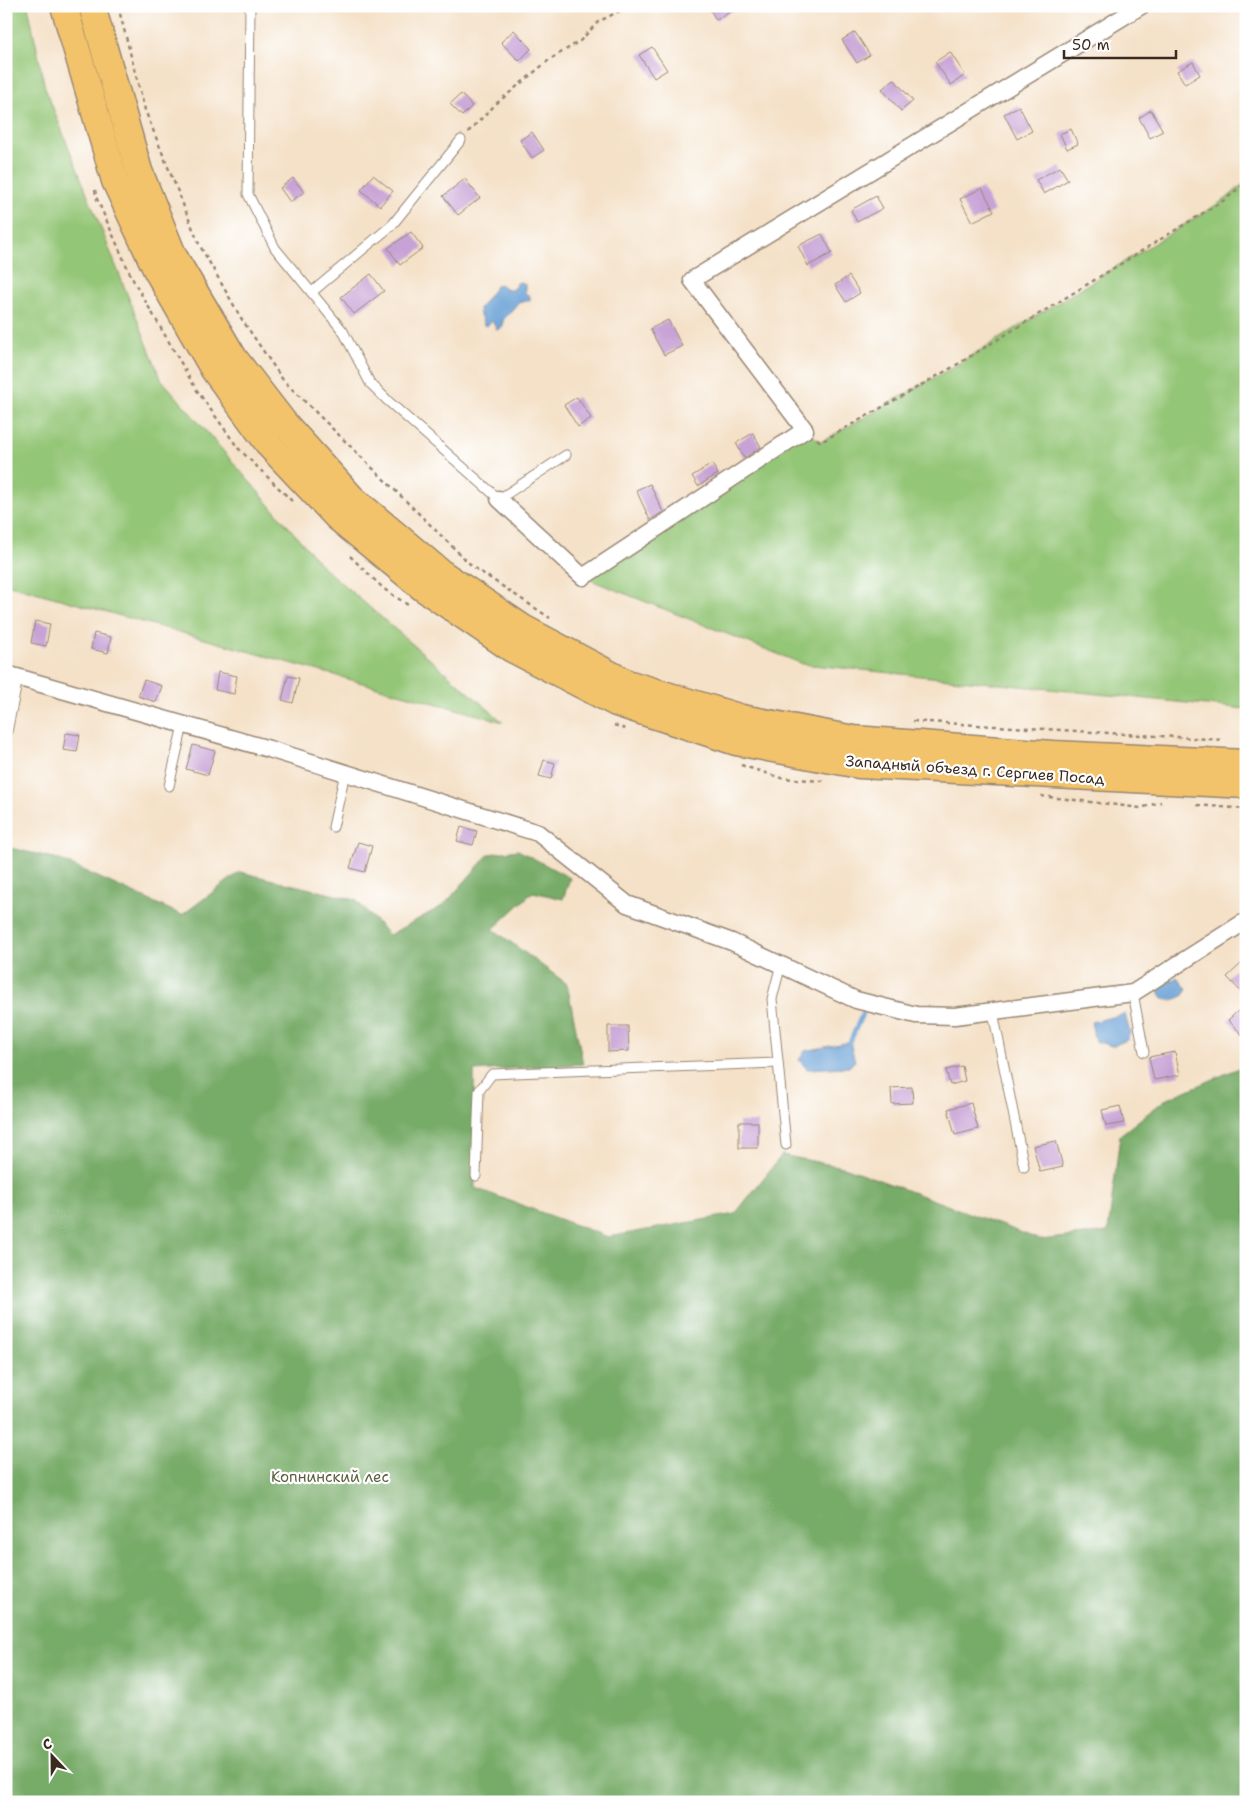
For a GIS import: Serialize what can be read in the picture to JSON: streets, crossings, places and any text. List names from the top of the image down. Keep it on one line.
{"streets":{"main road":["Западный объезд г. Сергиев Посад"]},"parks":["Копнинский лес"],"scale_bar":"50 m","north":"top"}
